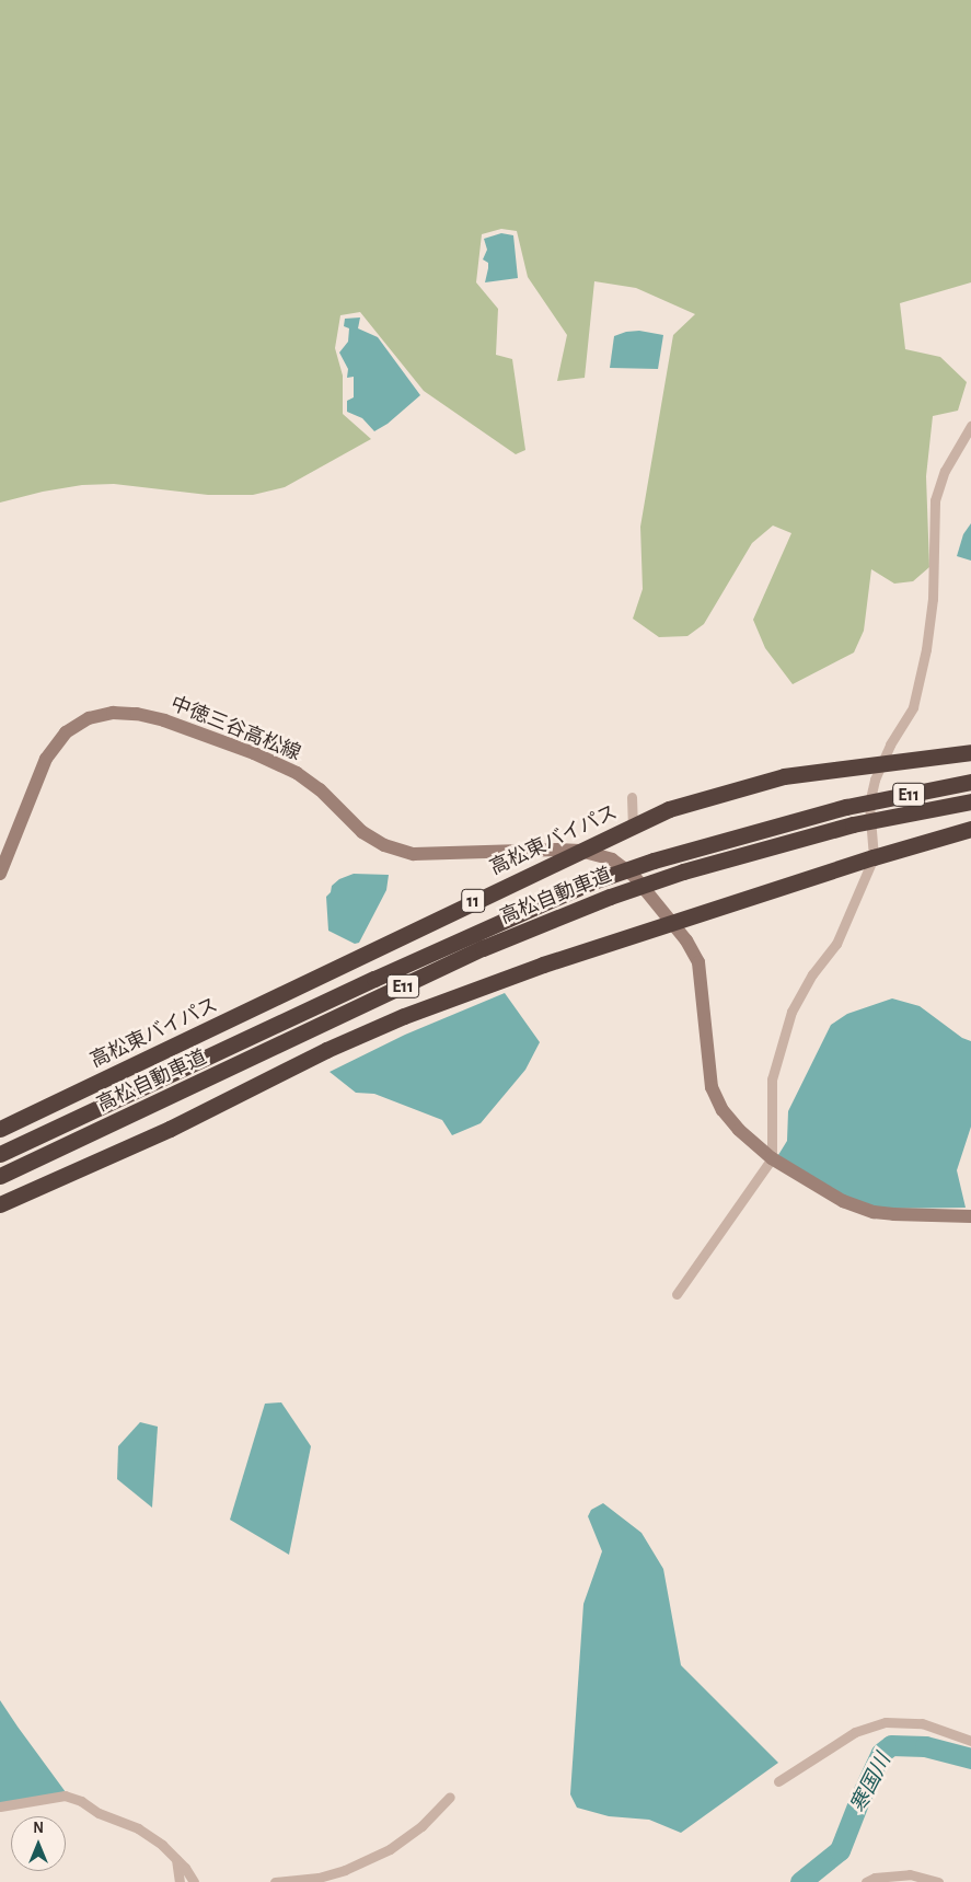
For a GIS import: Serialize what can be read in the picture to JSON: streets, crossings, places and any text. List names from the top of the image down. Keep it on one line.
{"streets":{"highway":["E11","高松東バイパス","高松自動車道","11"],"main road":["中徳三谷高松線"]},"crossings":[["中徳三谷高松線","高松東バイパス"]],"water":["寒国川"],"north":"top"}
